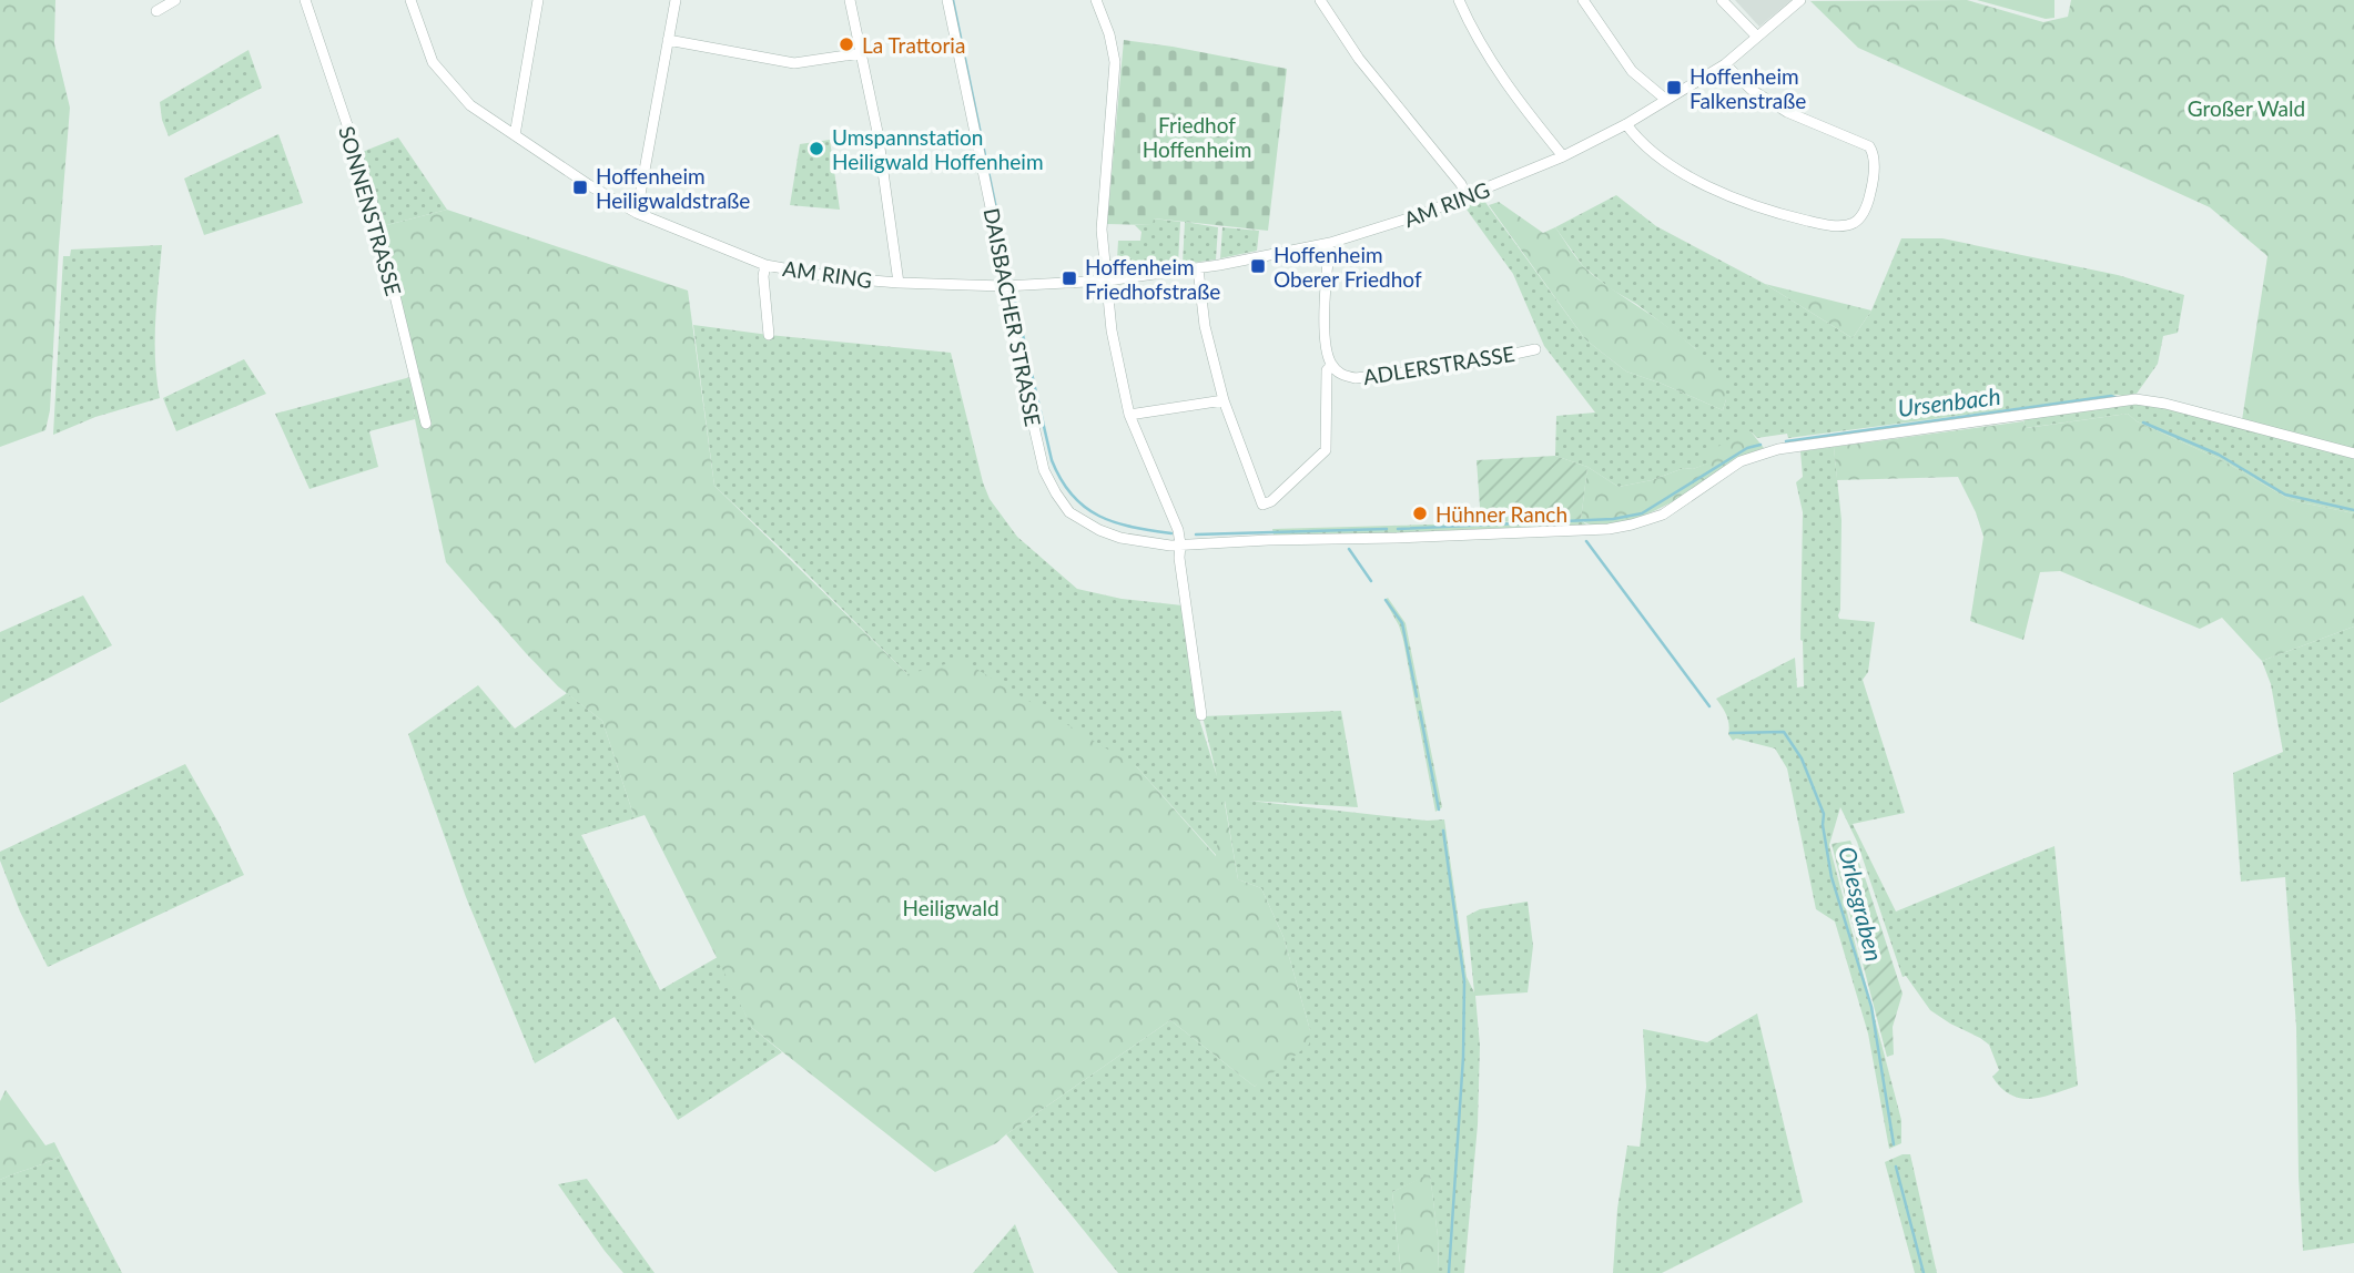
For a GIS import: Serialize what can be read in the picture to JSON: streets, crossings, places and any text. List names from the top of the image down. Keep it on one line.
{"streets":{"street":["AM RING","SONNENSTRASSE","DAISBACHER STRASSE","ADLERSTRASSE"]},"crossings":[["AM RING","DAISBACHER STRASSE"],["AM RING","ADLERSTRASSE"]],"water":["Ursenbach","Orlesgraben"],"parks":["Großer Wald","Friedhof Hoffenheim","Heiligwald"],"places":{"other":["La Trattoria","Umspannstation Heiligwald Hoffenheim","Hühner Ranch"],"transit":["Hoffenheim Falkenstraße","Hoffenheim Heiligwaldstraße","Hoffenheim Oberer Friedhof","Hoffenheim Friedhofstraße"]}}
